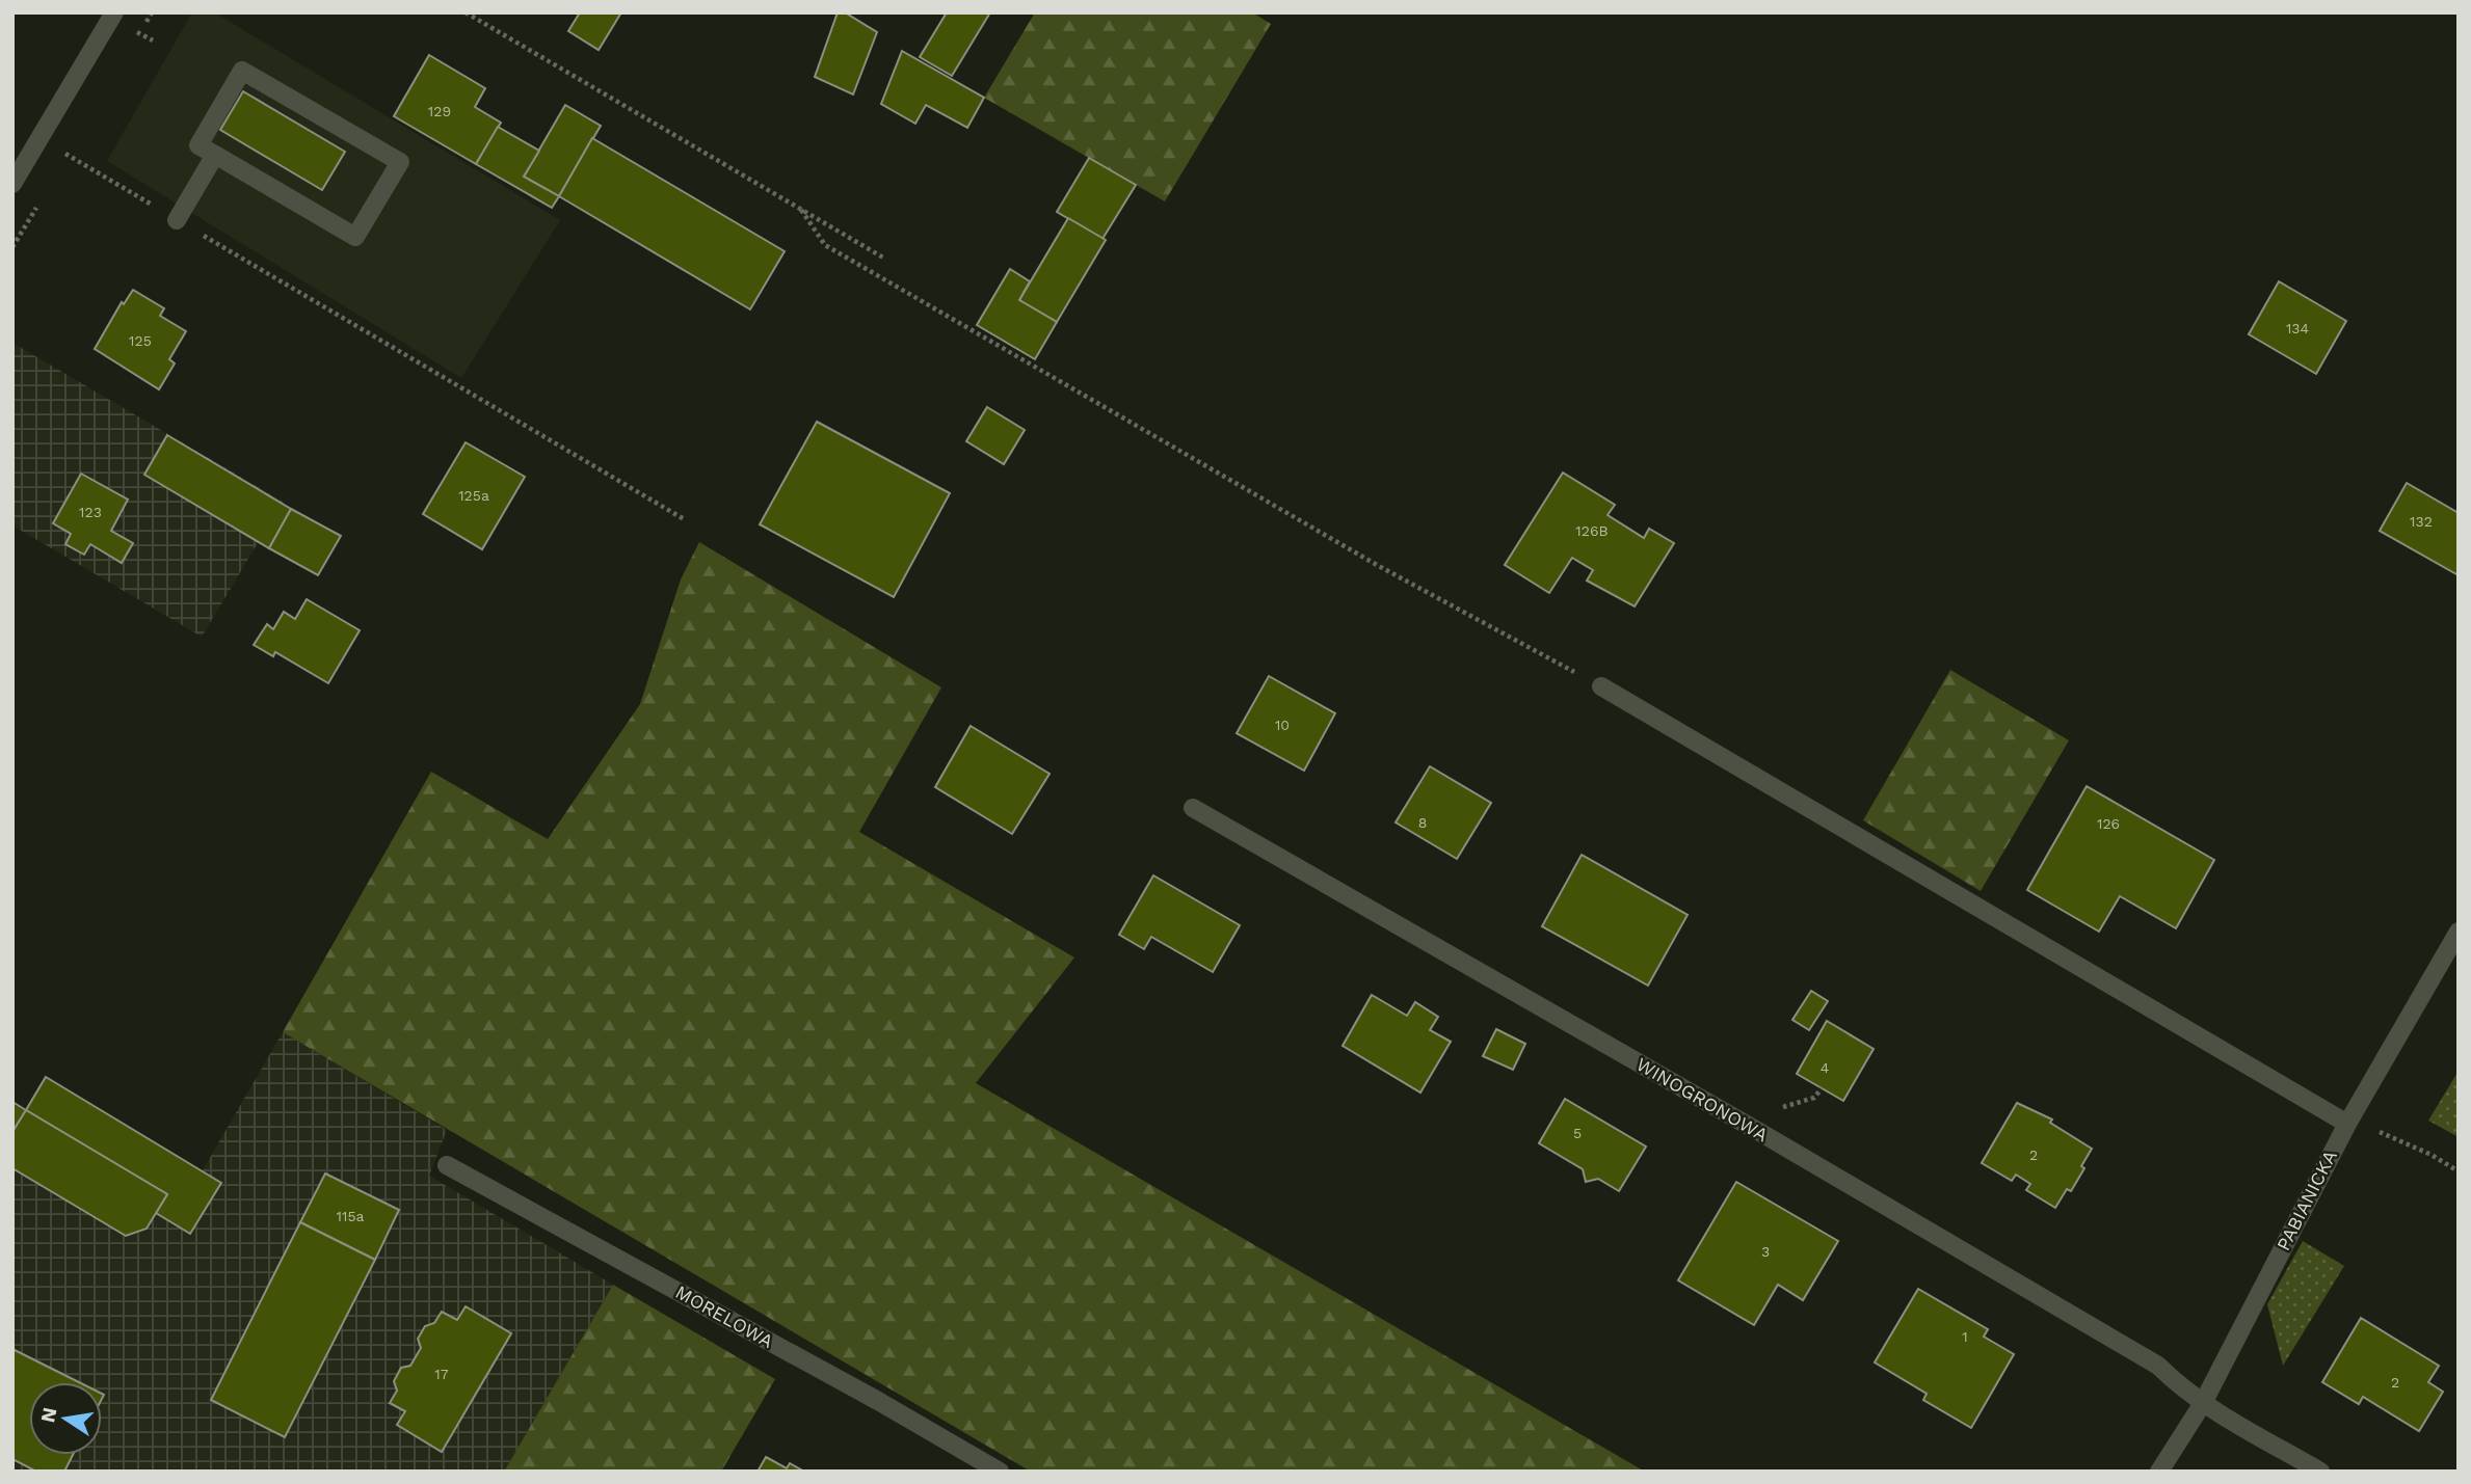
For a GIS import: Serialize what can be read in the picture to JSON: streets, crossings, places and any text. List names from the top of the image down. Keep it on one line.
{"streets":{"street":["WINOGRONOWA","PABIANICKA","MORELOWA"]},"crossings":[["WINOGRONOWA","PABIANICKA"]],"house_numbers":["129","134","125","125a","123","132","126B","10","8","126","4","5","2","115a","3","1","17","2"],"north":"left"}
